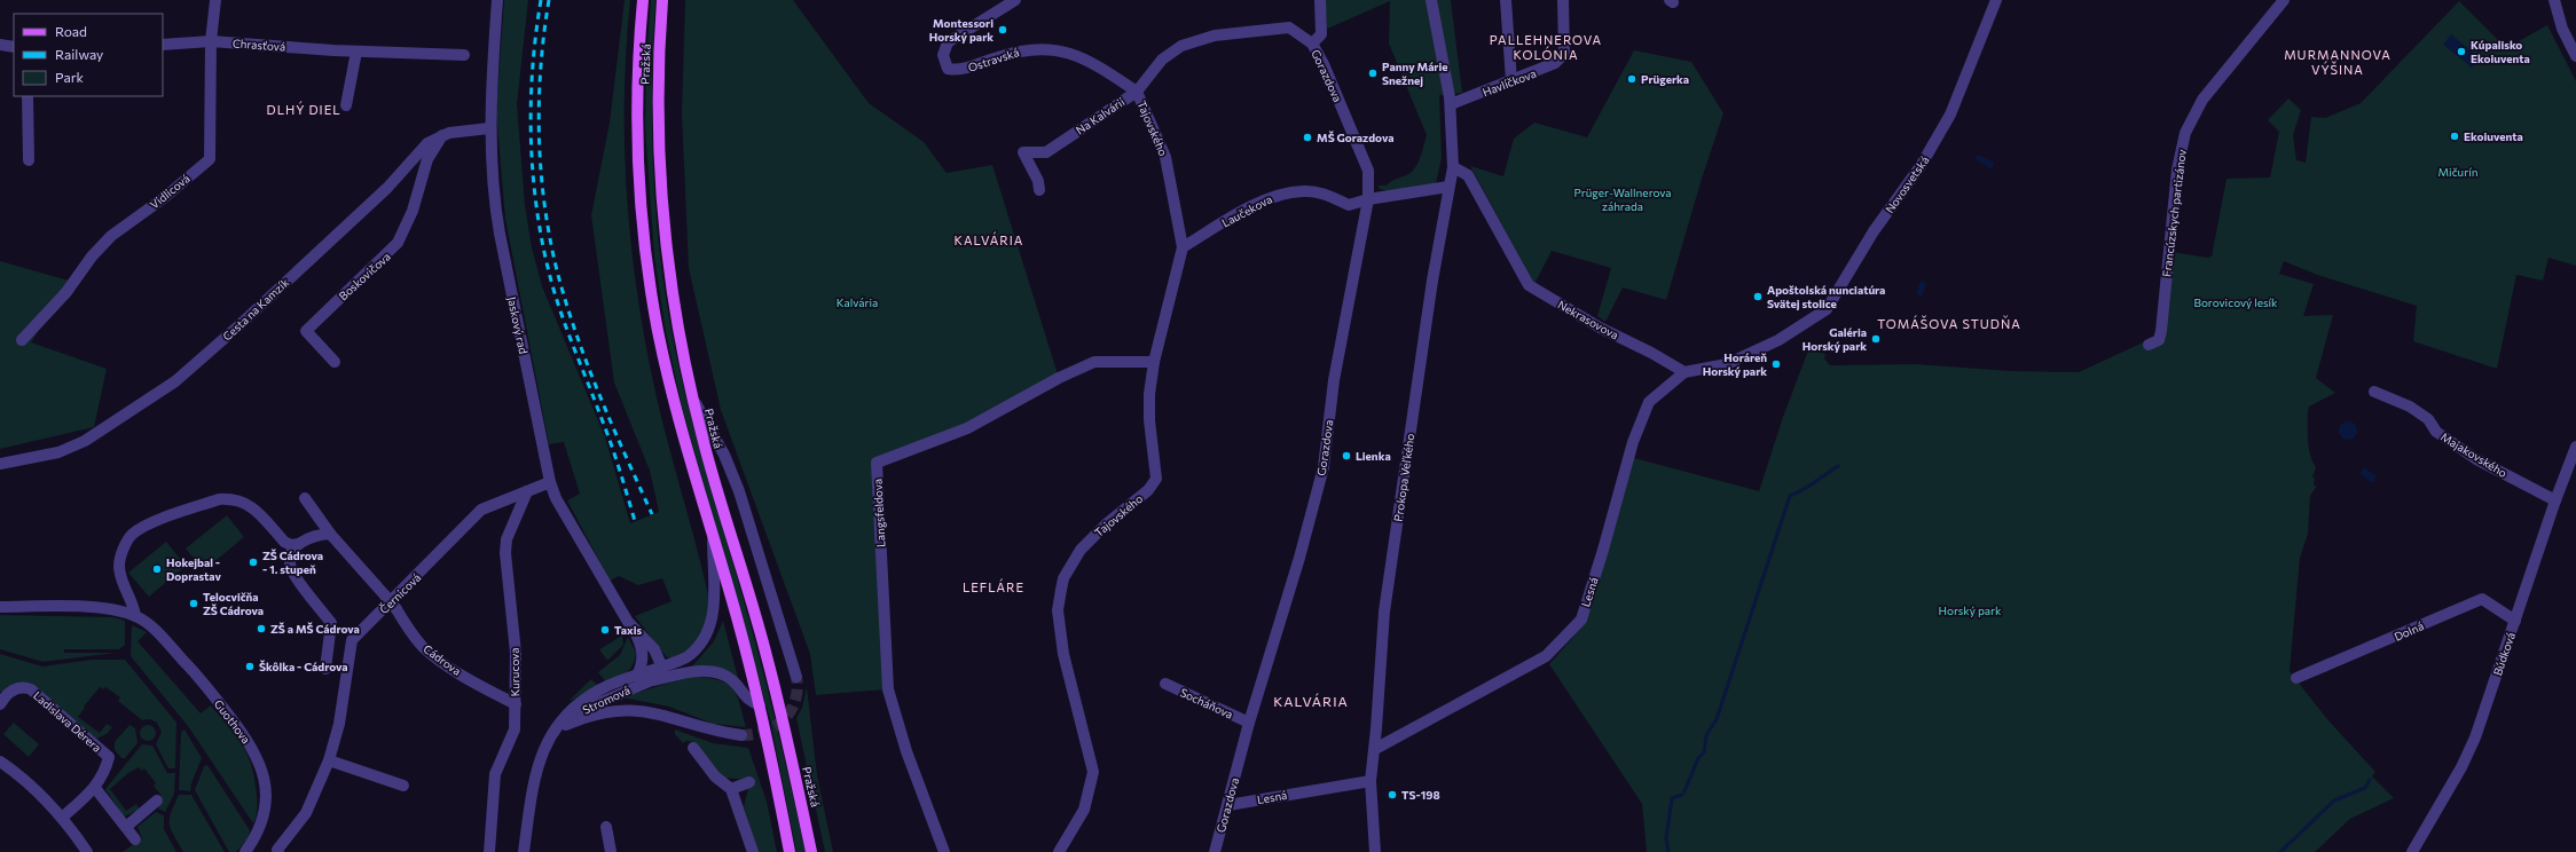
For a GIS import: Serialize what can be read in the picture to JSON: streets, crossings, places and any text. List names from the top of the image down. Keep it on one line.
{"streets":{"main road":["Pražská"],"street":["Chrasťová","Ostravská","Gorazdova","Havlíčkova","Na Kalvárii","Tajovského","Novosvetská","Vidlicová","Laučekova","Francúzskych partizánov","Boskovičova","Cesta na Kamzík","Nekrasovova","Jaskový rad","Majakovského","Prokopa Veľkého","Langsfeldova","Lesná","Černicová","Dolná","Búdková","Cádrova","Kurucova","Stromová","Socháňova","Ladislava Dérera","Guothova"]},"crossings":[["Chrasťová","Vidlicová"],["Ostravská","Na Kalvárii"],["Ostravská","Tajovského"],["Gorazdova","Na Kalvárii"],["Gorazdova","Laučekova"],["Gorazdova","Lesná"],["Gorazdova","Socháňova"],["Havlíčkova","Prokopa Veľkého"],["Na Kalvárii","Tajovského"],["Tajovského","Laučekova"],["Tajovského","Langsfeldova"],["Novosvetská","Nekrasovova"],["Novosvetská","Lesná"],["Laučekova","Prokopa Veľkého"],["Boskovičova","Cesta na Kamzík"],["Cesta na Kamzík","Jaskový rad"],["Nekrasovova","Prokopa Veľkého"],["Nekrasovova","Lesná"],["Jaskový rad","Černicová"],["Jaskový rad","Stromová"],["Majakovského","Búdková"],["Prokopa Veľkého","Lesná"],["Černicová","Kurucova"],["Dolná","Búdková"],["Cádrova","Kurucova"]],"districts":["PALLEHNEROVA KOLÓNIA","MURMANNOVA VÝŠINA","DLHÝ DIEL","KALVÁRIA","TOMÁŠOVA STUDŇA","LEFLÁRE","KALVÁRIA"],"parks":["Mičurín","Prüger-Wallnerova záhrada","Kalvária","Borovicový lesík","Horský park"],"places":["Montessori Horský park","Kúpalisko Ekoiuventa","Panny Márie Snežnej","Prügerka","Ekoiuventa","MŠ Gorazdova","Apoštolská nunciatúra Svätej stolice","Galéria Horský park","Horáreň Horský park","Lienka","ZŠ Cádrova - 1. stupeň","Hokejbal - Doprastav","Telocvičňa ZŠ Cádrova","ZŠ a MŠ Cádrova","Taxis","Škôlka - Cádrova","TS-198"],"legend":["Road","Railway","Park"]}
